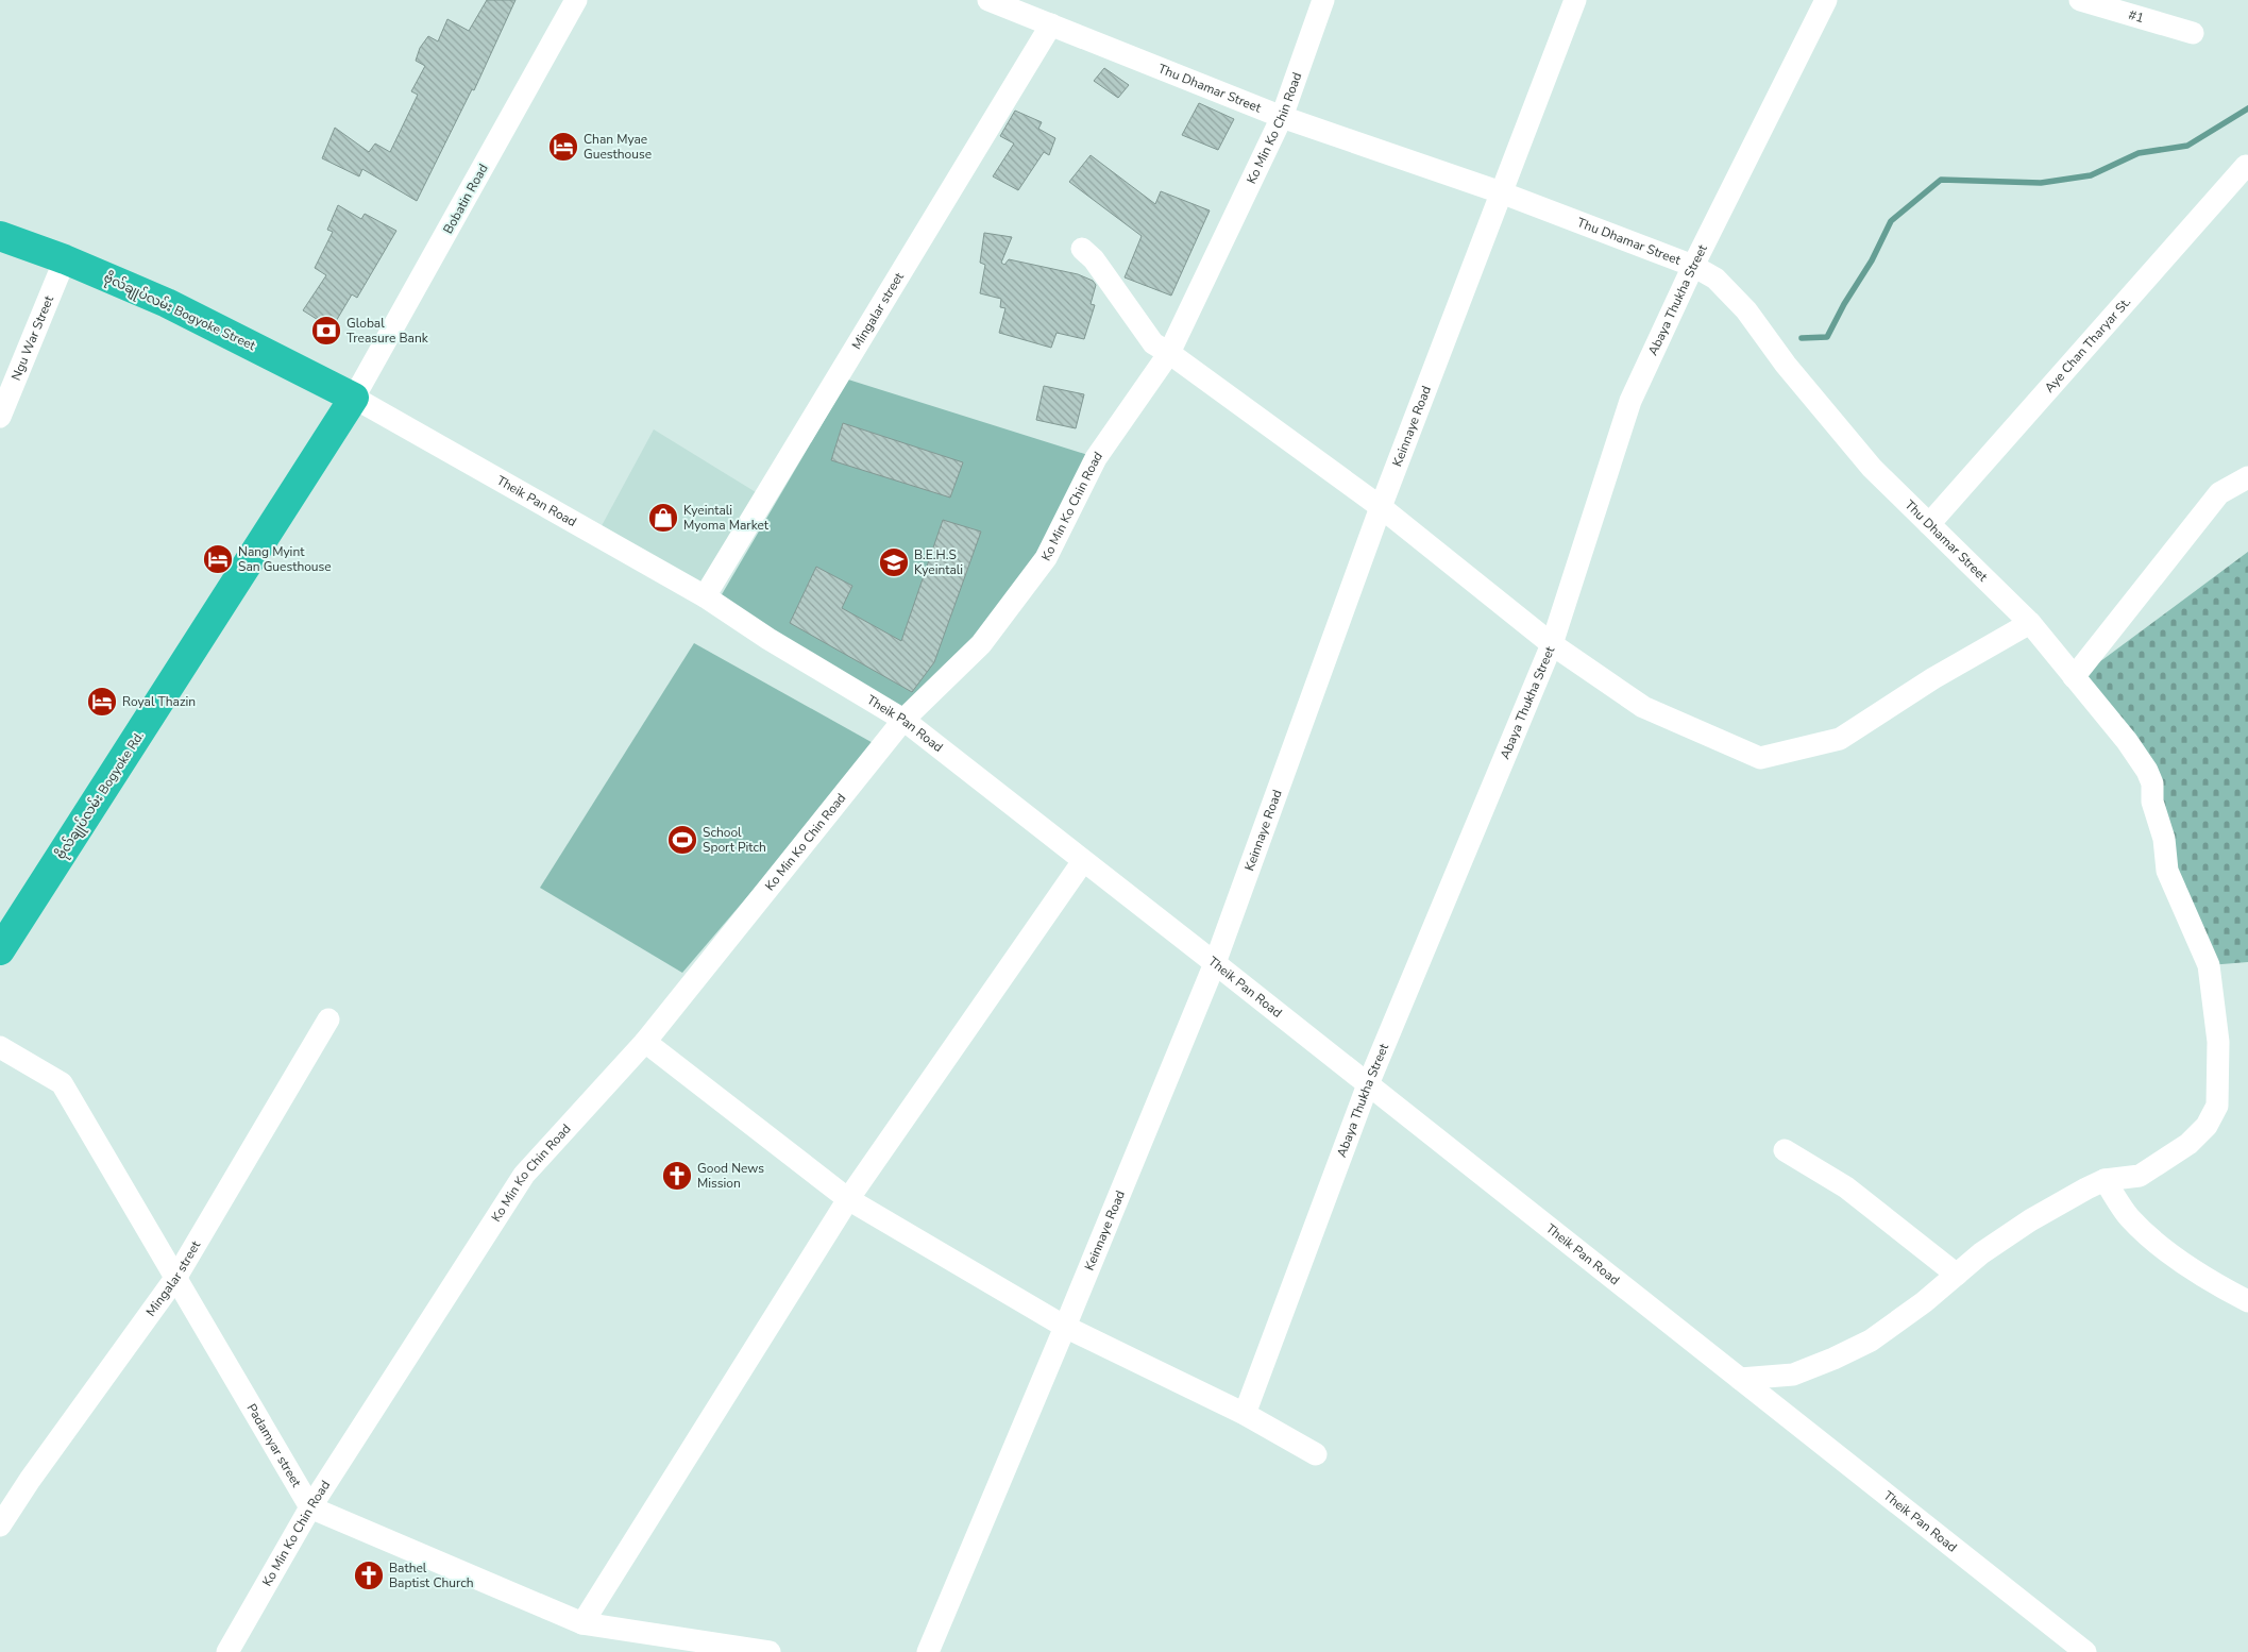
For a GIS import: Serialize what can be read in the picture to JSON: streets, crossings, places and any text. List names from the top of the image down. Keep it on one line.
{"streets":{"highway":["ဗိုလ်ချုပ်လမ်း Bogyoke Street","ဗိုလ်ချုပ်လမ်း Bogyoke Rd."],"street":["#1","Thu Dhamar Street","Ko Min Ko Chin Road","Bobatin Road","Abaya Thukha Street","Mingalar street","Ngu War Street","Aye Chan Tharyar St.","Keinnaye Road","Theik Pan Road","Padamyar street"]},"crossings":[["Thu Dhamar Street","Ko Min Ko Chin Road"],["Thu Dhamar Street","Abaya Thukha Street"],["Thu Dhamar Street","Mingalar street"],["Thu Dhamar Street","Aye Chan Tharyar St."],["Thu Dhamar Street","Keinnaye Road"],["Thu Dhamar Street","Theik Pan Road"],["Ko Min Ko Chin Road","Theik Pan Road"],["Ko Min Ko Chin Road","Padamyar street"],["Bobatin Road","ဗိုလ်ချုပ်လမ်း Bogyoke Street"],["Bobatin Road","Theik Pan Road"],["Bobatin Road","ဗိုလ်ချုပ်လမ်း Bogyoke Rd."],["Abaya Thukha Street","Theik Pan Road"],["ဗိုလ်ချုပ်လမ်း Bogyoke Street","Ngu War Street"],["ဗိုလ်ချုပ်လမ်း Bogyoke Street","Theik Pan Road"],["ဗိုလ်ချုပ်လမ်း Bogyoke Street","ဗိုလ်ချုပ်လမ်း Bogyoke Rd."],["Mingalar street","Theik Pan Road"],["Mingalar street","Padamyar street"],["Keinnaye Road","Theik Pan Road"],["Theik Pan Road","ဗိုလ်ချုပ်လမ်း Bogyoke Rd."]],"places":{"hotel":["Chan Myae Guesthouse","Nang Myint San Guesthouse","Royal Thazin"],"bank":["Global Treasure Bank"],"shop":["Kyeintali Myoma Market"],"school or university":["B.E.H.S Kyeintali"],"sports":["School Sport Pitch"],"church":["Good News Mission","Bathel Baptist Church"]}}
